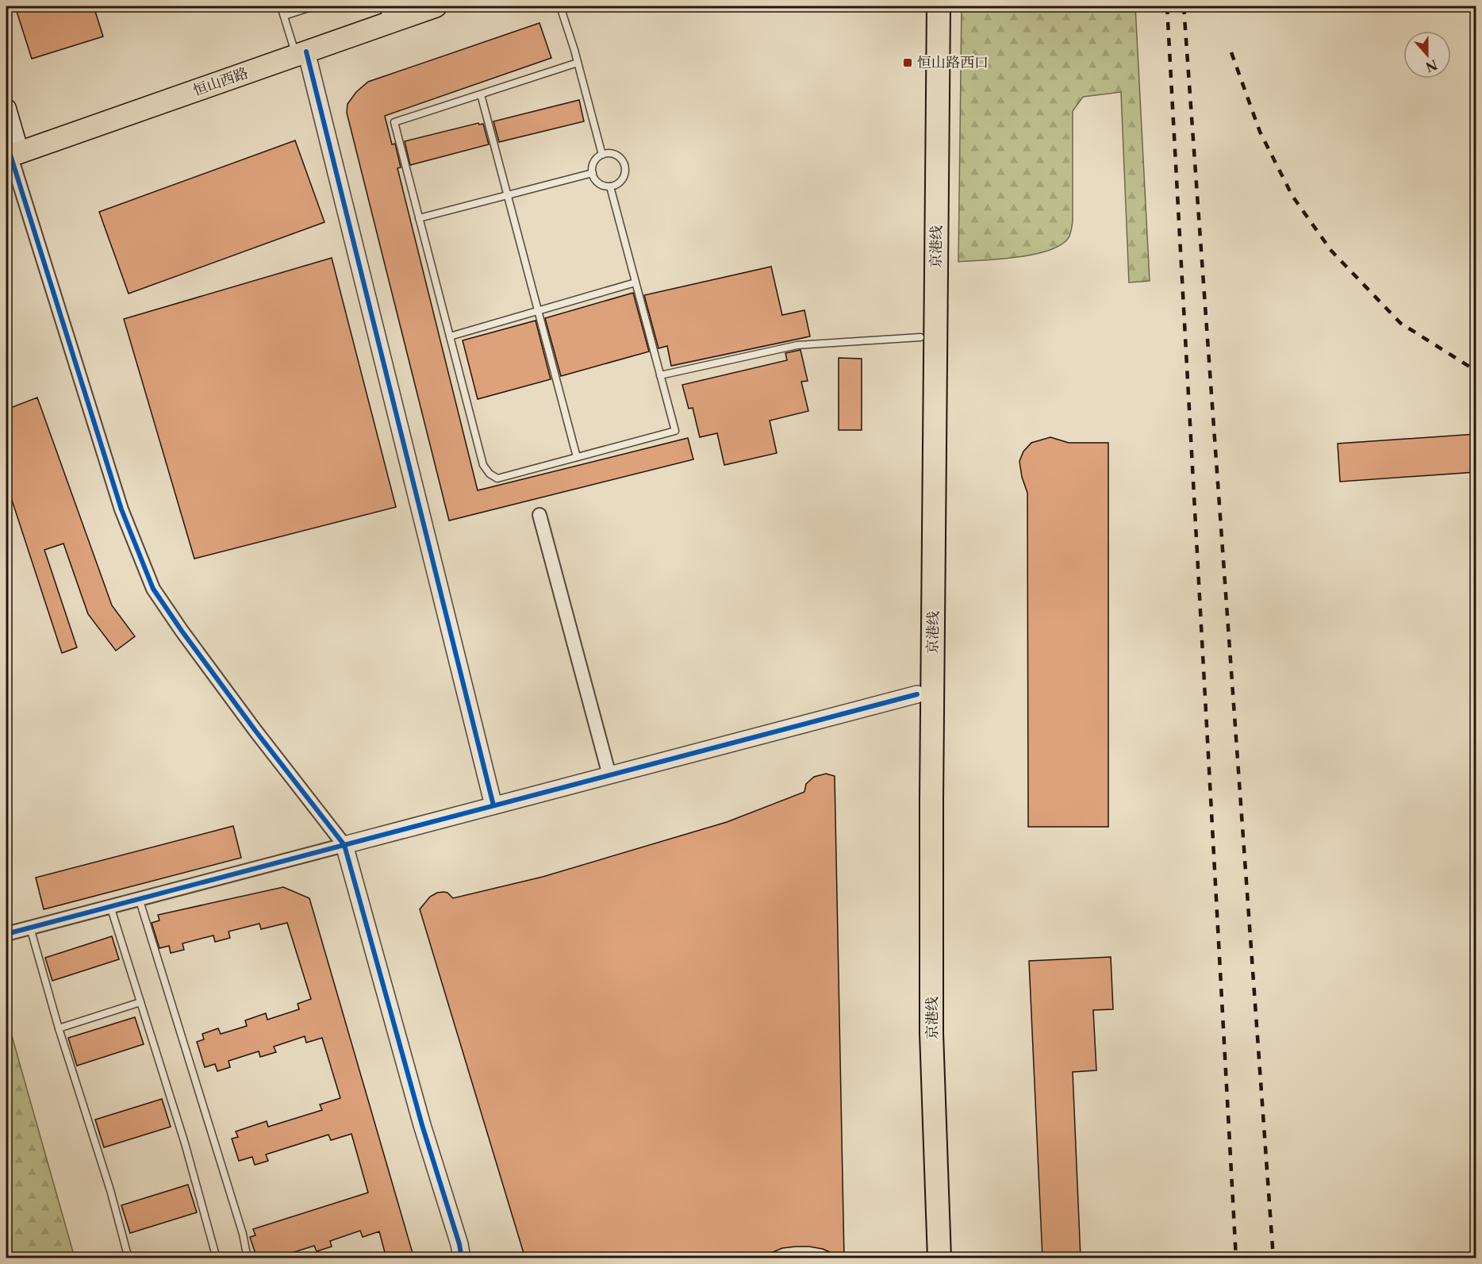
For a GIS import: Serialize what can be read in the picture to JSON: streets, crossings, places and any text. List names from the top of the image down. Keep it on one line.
{"streets":{"highway":["京港线"],"main road":["恒山西路"]},"places":{"transit":["恒山路西口"]},"north":"bottom"}
